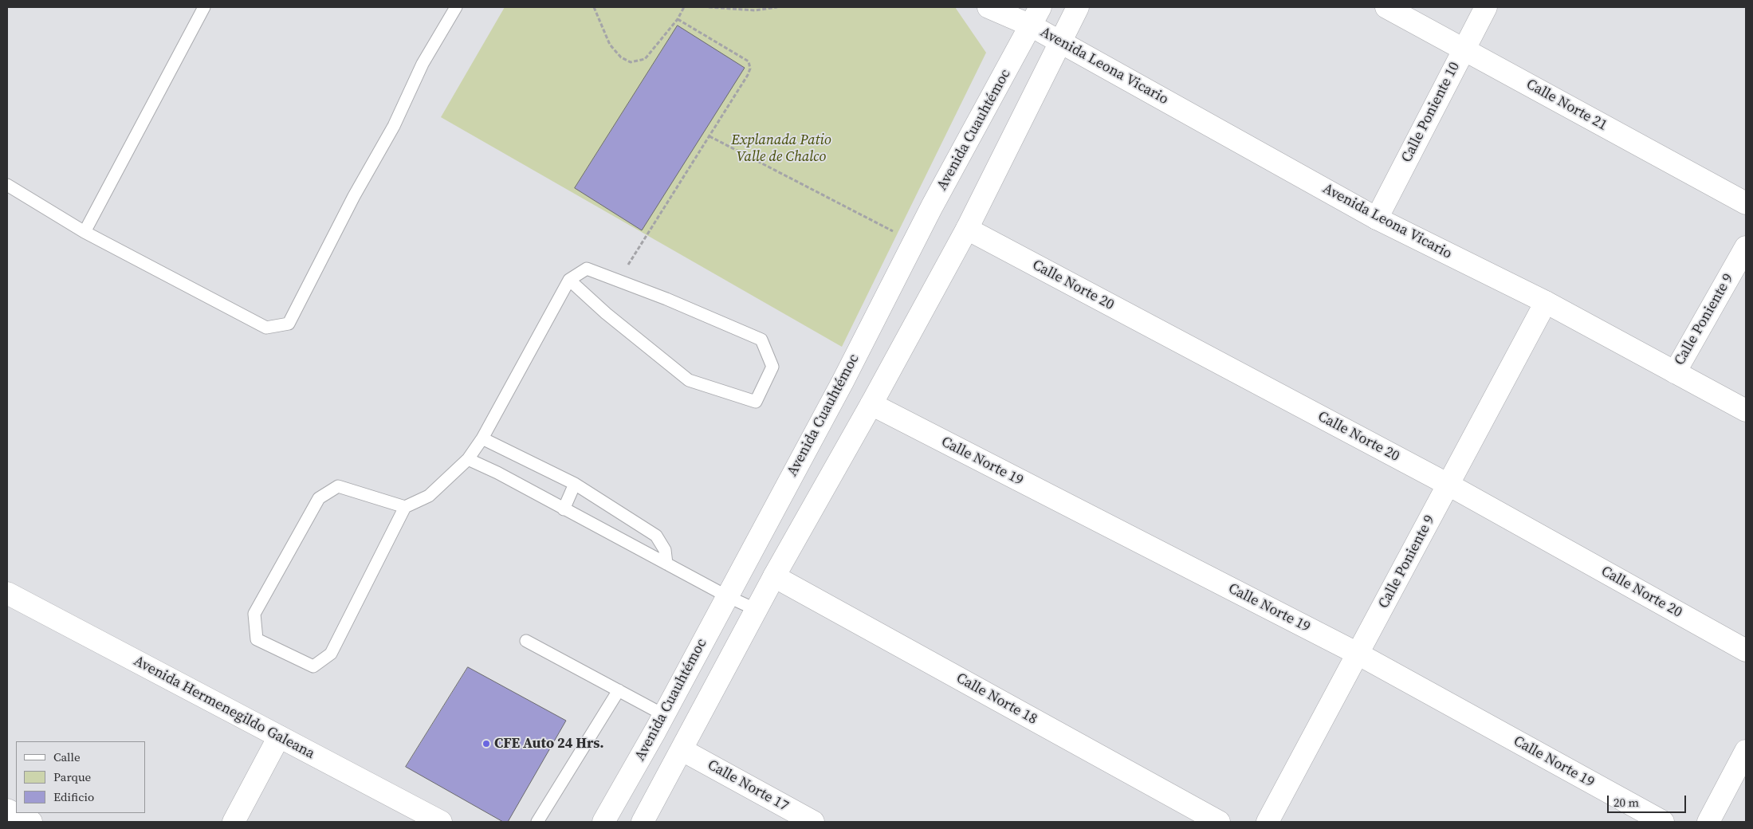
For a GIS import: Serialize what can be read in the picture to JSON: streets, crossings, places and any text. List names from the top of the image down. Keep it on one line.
{"streets":{"street":["Avenida Leona Vicario","Calle Norte 21","Calle Poniente 10","Avenida Cuauhtémoc","Calle Norte 20","Calle Poniente 9","Calle Norte 19","Calle Norte 18","Avenida Hermenegildo Galeana","Calle Norte 17"]},"crossings":[["Avenida Leona Vicario","Calle Poniente 10"],["Avenida Leona Vicario","Avenida Cuauhtémoc"],["Avenida Leona Vicario","Calle Poniente 9"],["Calle Norte 21","Calle Poniente 10"],["Calle Norte 20","Calle Poniente 9"],["Calle Poniente 9","Calle Norte 19"]],"parks":["Explanada Patio Valle de Chalco"],"places":["CFE Auto 24 Hrs."],"legend":["Calle","Parque","Edificio"],"scale_bar":"20 m"}
